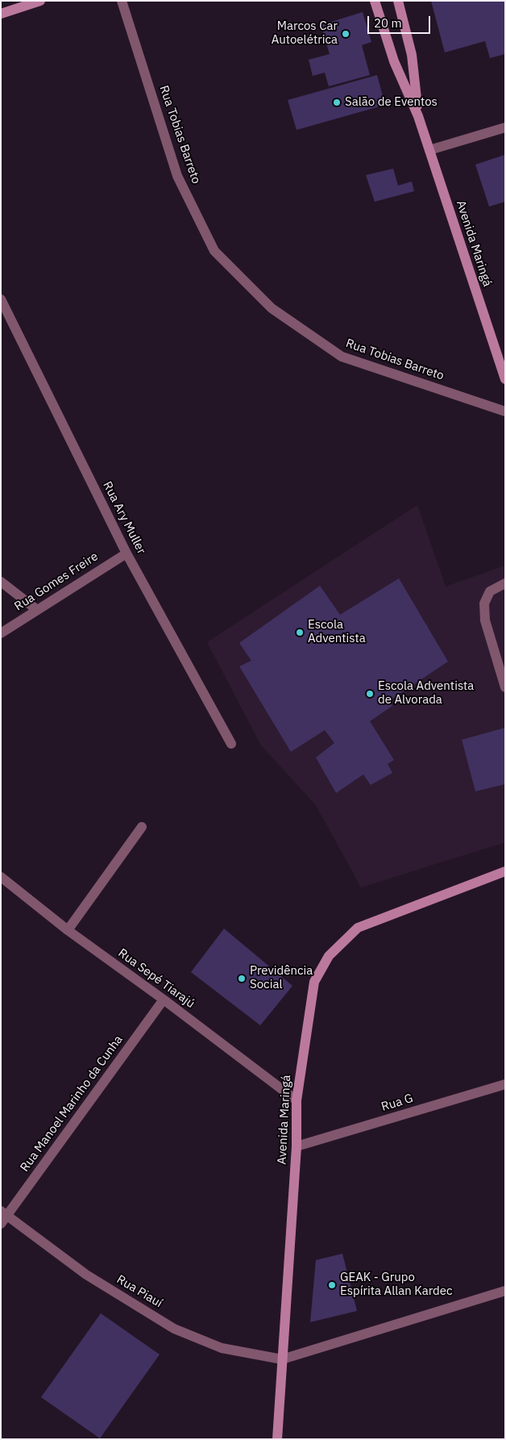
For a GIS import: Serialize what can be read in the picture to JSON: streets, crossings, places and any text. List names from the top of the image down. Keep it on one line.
{"streets":{"main road":["Avenida Maringá"],"street":["Rua Tobias Barreto","Rua Ary Muller","Rua Gomes Freire","Rua Sepé Tiarajú","Rua G","Rua Manoel Marinho da Cunha","Rua Piauí"]},"crossings":[["Avenida Maringá","Rua Sepé Tiarajú"],["Avenida Maringá","Rua G"],["Avenida Maringá","Rua Piauí"],["Rua Ary Muller","Rua Gomes Freire"],["Rua Sepé Tiarajú","Rua Manoel Marinho da Cunha"],["Rua Manoel Marinho da Cunha","Rua Piauí"]],"places":["Marcos Car Autoelétrica","Salão de Eventos","Escola Adventista","Escola Adventista de Alvorada","Previdência Social","GEAK - Grupo Espírita Allan Kardec"],"scale_bar":"20 m"}
